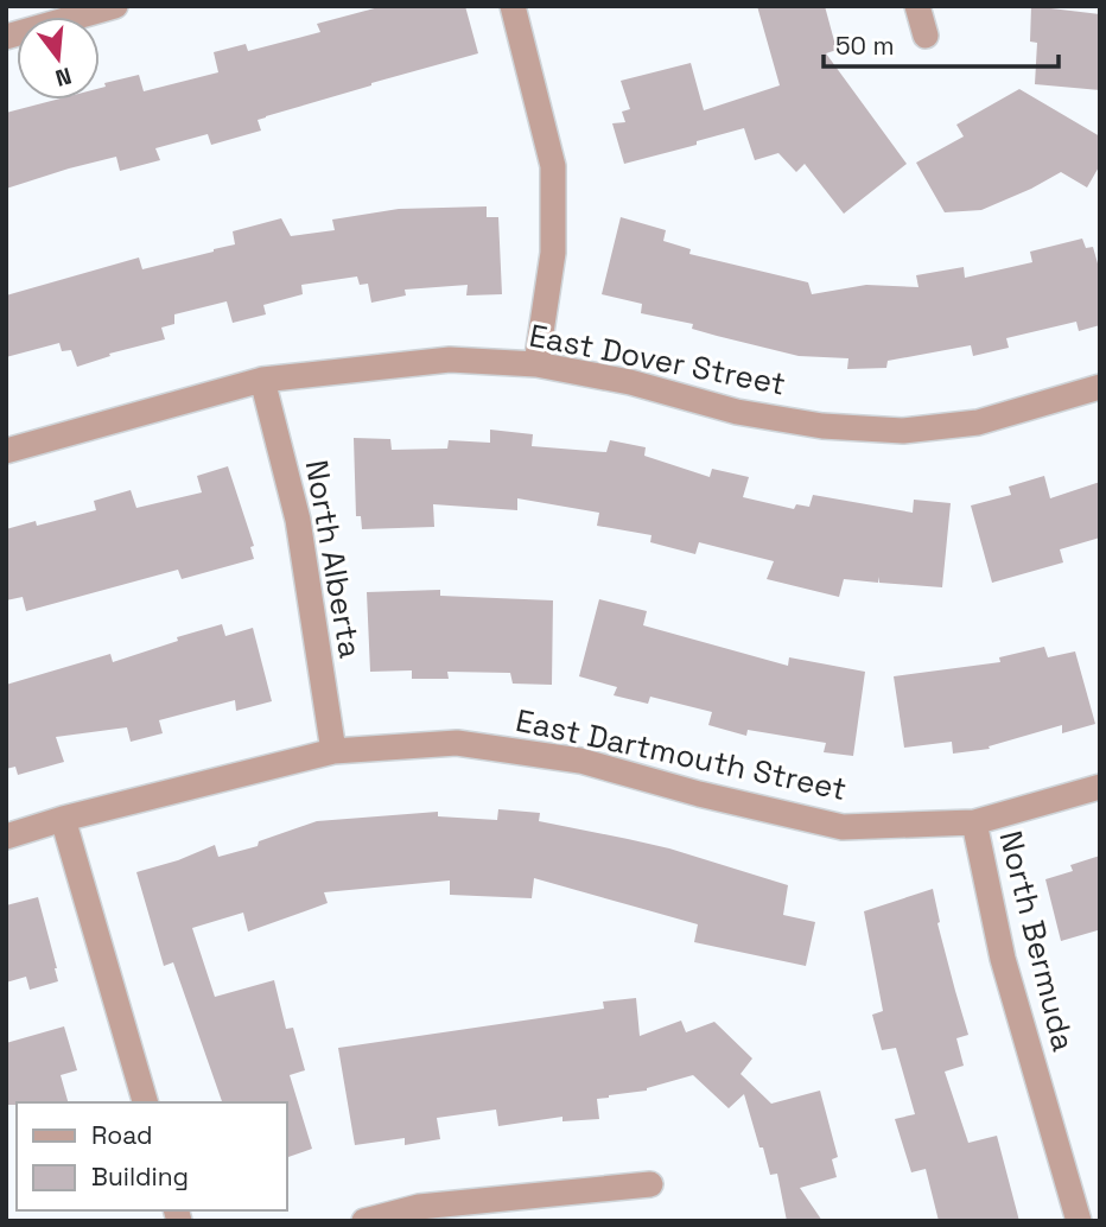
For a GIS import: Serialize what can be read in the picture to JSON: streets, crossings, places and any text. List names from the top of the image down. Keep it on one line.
{"streets":{"street":["East Dover Street","North Alberta","East Dartmouth Street","North Bermuda"]},"crossings":[["East Dover Street","North Alberta"],["North Alberta","East Dartmouth Street"],["East Dartmouth Street","North Bermuda"]],"legend":["Road","Building"],"scale_bar":"50 m","north":"bottom"}
